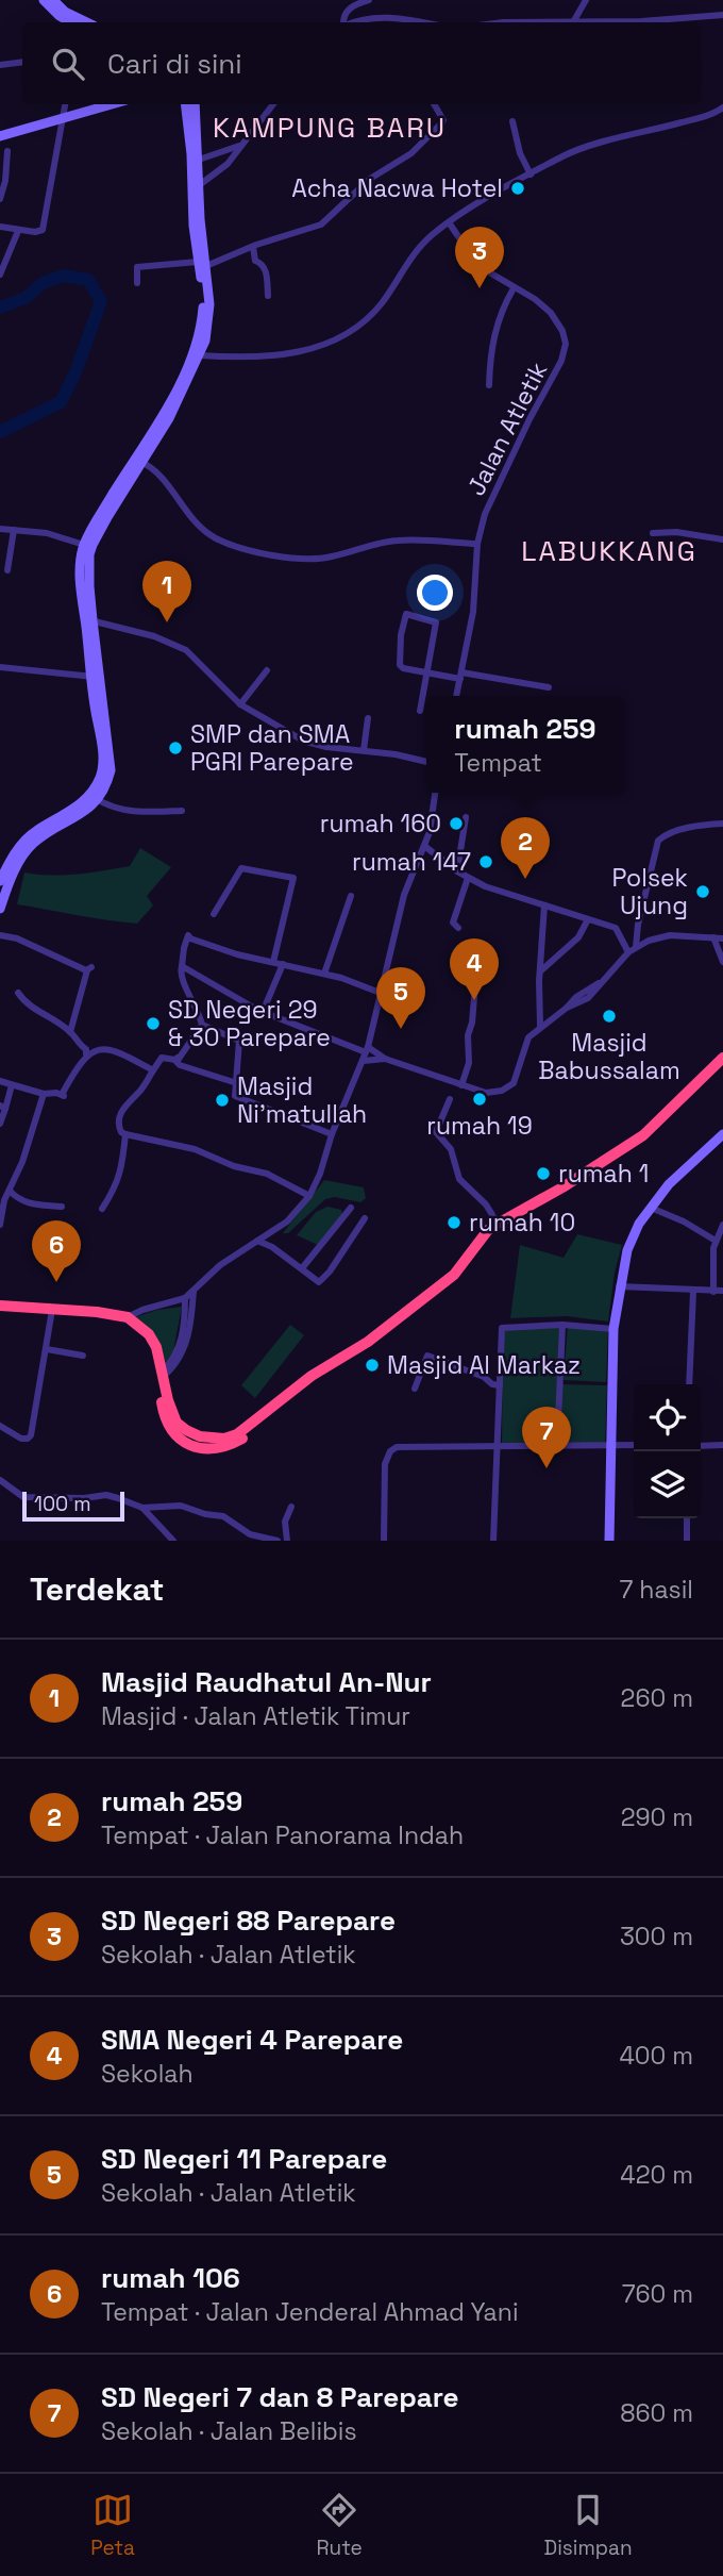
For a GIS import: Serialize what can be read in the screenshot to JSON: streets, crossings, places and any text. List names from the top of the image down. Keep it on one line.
{"streets":{"street":["Jalan Atletik"]},"districts":["KAMPUNG BARU","LABUKKANG"],"places":["Acha Nacwa Hotel","SMP dan SMA PGRI Parepare","rumah 160","rumah 147","Polsek Ujung","Masjid Babussalam","SD Negeri 29 & 30 Parepare","rumah 19","Masjid Ni'matullah","rumah 1","rumah 10","Masjid Al Markaz"],"scale_bar":"100 m","page":{"search":"Cari di sini","pins":["3","1","2","4","5","6","7"],"popup":["rumah 259","Tempat"],"scale":"100 m","heading":["Terdekat","7 hasil"],"list":[{"mark":"1","name":"Masjid Raudhatul An-Nur","note":"Masjid · Jalan Atletik Timur","value":"260 m"},{"mark":"2","name":"rumah 259","note":"Tempat · Jalan Panorama Indah","value":"290 m"},{"mark":"3","name":"SD Negeri 88 Parepare","note":"Sekolah · Jalan Atletik","value":"300 m"},{"mark":"4","name":"SMA Negeri 4 Parepare","note":"Sekolah","value":"400 m"},{"mark":"5","name":"SD Negeri 11 Parepare","note":"Sekolah · Jalan Atletik","value":"420 m"},{"mark":"6","name":"rumah 106","note":"Tempat · Jalan Jenderal Ahmad Yani","value":"760 m"},{"mark":"7","name":"SD Negeri 7 dan 8 Parepare","note":"Sekolah · Jalan Belibis","value":"860 m"}],"nav":["Peta","Rute","Disimpan"]}}
